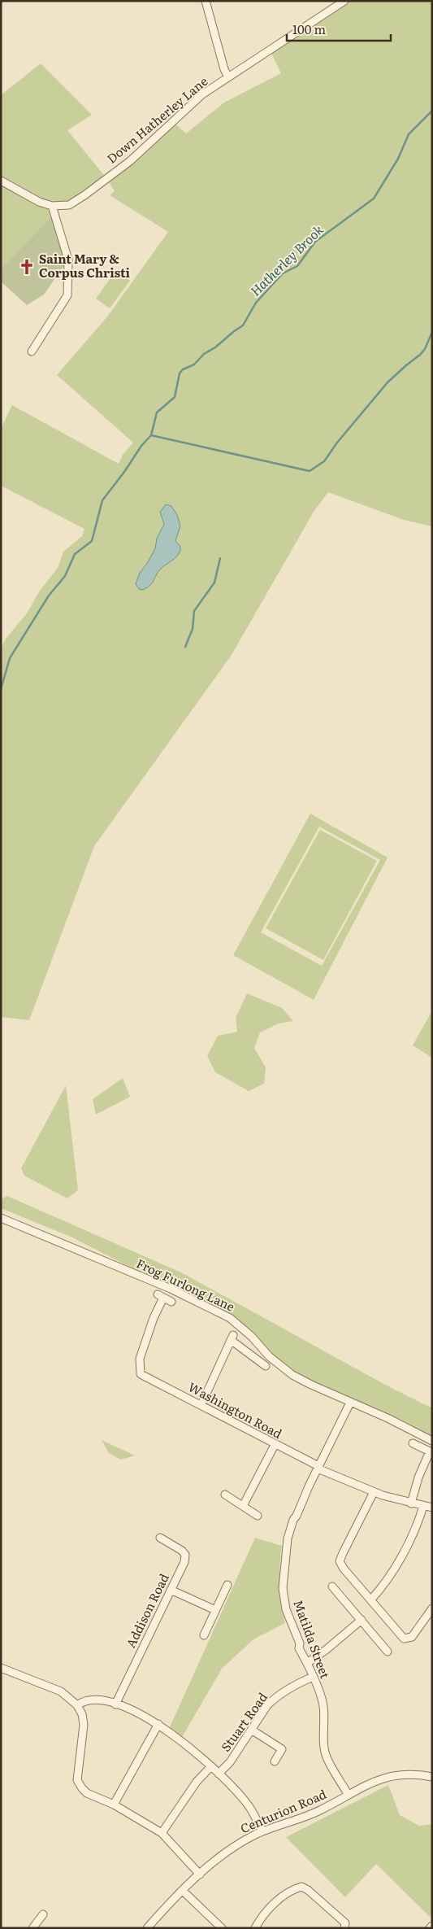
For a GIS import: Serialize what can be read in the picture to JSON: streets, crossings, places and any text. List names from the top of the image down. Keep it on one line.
{"streets":{"street":["Down Hatherley Lane","Frog Furlong Lane","Washington Road","Addison Road","Matilda Street","Stuart Road","Centurion Road"]},"crossings":[["Frog Furlong Lane","Matilda Street"],["Washington Road","Matilda Street"],["Matilda Street","Stuart Road"],["Matilda Street","Centurion Road"]],"water":["Hatherley Brook"],"places":{"church":["Saint Mary & Corpus Christi"]},"scale_bar":"100 m"}
